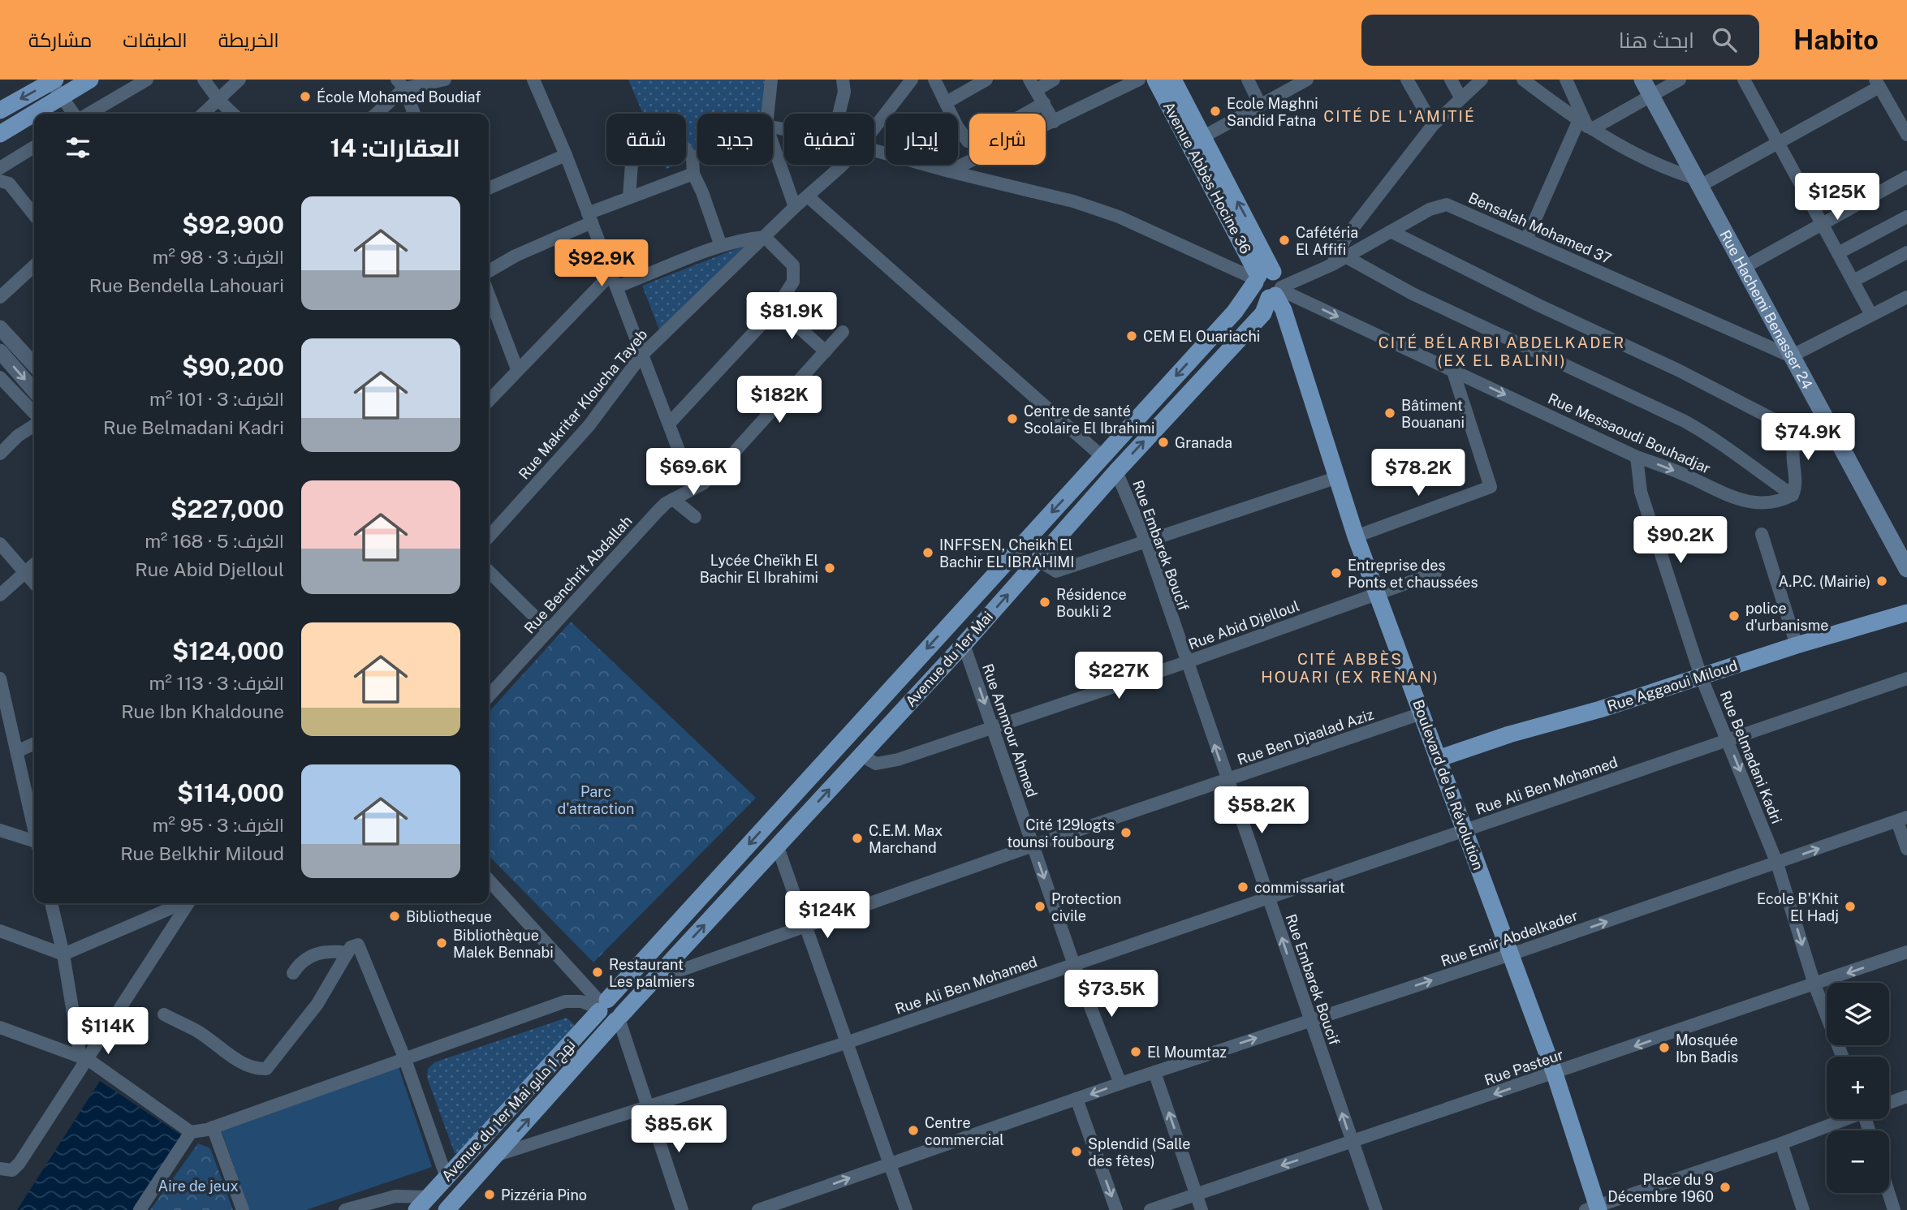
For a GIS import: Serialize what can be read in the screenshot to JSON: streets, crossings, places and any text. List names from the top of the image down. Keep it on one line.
{"streets":{"main road":["Avenue Abbès Hocine 36","Rue Hachemi Benasser 24","Avenue du 1er Mai","Rue Aggaoui Miloud","Boulevard de la Révolution","Avenue du 1er Mai نهج 1 مايو"],"street":["Bensalah Mohamed 37","Rue Makritar Kloucha Tayeb","Rue Messaoudi Bouhadjar","Rue Embarek Boucif","Rue Benchrit Abdallah","Rue Abid Djelloul","Rue Ammour Ahmed","Rue Ben Djaalad Aziz","Rue Belmadani Kadri","Rue Ali Ben Mohamed","Rue Emir Abdelkader","Rue Pasteur"]},"crossings":[["Avenue Abbès Hocine 36","Bensalah Mohamed 37"],["Avenue Abbès Hocine 36","Rue Messaoudi Bouhadjar"],["Avenue Abbès Hocine 36","Avenue du 1er Mai"],["Avenue Abbès Hocine 36","Boulevard de la Révolution"],["Bensalah Mohamed 37","Rue Hachemi Benasser 24"],["Bensalah Mohamed 37","Rue Messaoudi Bouhadjar"],["Bensalah Mohamed 37","Avenue du 1er Mai"],["Bensalah Mohamed 37","Boulevard de la Révolution"],["Rue Messaoudi Bouhadjar","Avenue du 1er Mai"],["Rue Messaoudi Bouhadjar","Rue Belmadani Kadri"],["Rue Messaoudi Bouhadjar","Boulevard de la Révolution"],["Rue Embarek Boucif","Rue Abid Djelloul"],["Rue Embarek Boucif","Avenue du 1er Mai"],["Rue Embarek Boucif","Rue Ben Djaalad Aziz"],["Rue Embarek Boucif","Rue Ali Ben Mohamed"],["Rue Embarek Boucif","Rue Emir Abdelkader"],["Rue Embarek Boucif","Rue Pasteur"],["Rue Abid Djelloul","Avenue du 1er Mai"],["Rue Abid Djelloul","Rue Ammour Ahmed"],["Rue Abid Djelloul","Boulevard de la Révolution"],["Avenue du 1er Mai","Rue Ammour Ahmed"],["Avenue du 1er Mai","Rue Ben Djaalad Aziz"],["Avenue du 1er Mai","Boulevard de la Révolution"],["Avenue du 1er Mai","Avenue du 1er Mai نهج 1 مايو"],["Rue Aggaoui Miloud","Rue Belmadani Kadri"],["Rue Aggaoui Miloud","Boulevard de la Révolution"],["Rue Ammour Ahmed","Rue Ben Djaalad Aziz"],["Rue Ammour Ahmed","Rue Ali Ben Mohamed"],["Rue Ammour Ahmed","Rue Emir Abdelkader"],["Rue Ben Djaalad Aziz","Boulevard de la Révolution"],["Rue Belmadani Kadri","Rue Ali Ben Mohamed"],["Rue Belmadani Kadri","Rue Emir Abdelkader"],["Rue Belmadani Kadri","Rue Pasteur"],["Boulevard de la Révolution","Rue Ali Ben Mohamed"],["Boulevard de la Révolution","Rue Emir Abdelkader"],["Boulevard de la Révolution","Rue Pasteur"]],"one_way":["Rue Embarek Boucif","Rue Ammour Ahmed","Rue Belmadani Kadri","Rue Emir Abdelkader","Rue Pasteur"],"districts":["CITÉ DE L'AMITIÉ","CITÉ BÉLARBI ABDELKADER (EX EL BALINI)","CITÉ ABBÈS HOUARI (EX RENAN)"],"parks":["Parc d'attraction","Aire de jeux"],"places":["École Mohamed Boudiaf","Ecole Maghni Sandid Fatna","Cafétéria El Affifi","CEM El Ouariachi","Bâtiment Bouanani","Centre de santé Scolaire El Ibrahimi","Granada","INFFSEN, Cheikh El Bachir EL IBRAHIMI","Lycée Cheïkh El Bachir El Ibrahimi","Entreprise des Ponts et chaussées","A.P.C. (Mairie)","Résidence Boukli 2","police d'urbanisme","Cité 129logts tounsi foubourg","C.E.M. Max Marchand","commissariat","Protection civile","Ecole B'Khit El Hadj","Bibliotheque","Bibliothèque Malek Bennabi","Restaurant Les palmiers","Mosquée Ibn Badis","El Moumtaz","Centre commercial","Splendid (Salle des fêtes)","Place du 9 Décembre 1960","Pizzéria Pino"],"page":{"header":"Habito","search":"ابحث هنا","nav":["الخريطة","الطبقات","مشاركة"],"chip":["شراء","إيجار","تصفية","جديد","شقة"],"heading":"العقارات: 14","price":["$125K","$92.9K","$81.9K","$182K","$74.9K","$69.6K","$78.2K","$90.2K","$227K","$58.2K","$124K","$73.5K","$114K","$85.6K"],"list":[{"name":"$92,900","note":"الغرف: 3 · 98 m² · Rue Bendella Lahouari"},{"name":"$90,200","note":"الغرف: 3 · 101 m² · Rue Belmadani Kadri"},{"name":"$227,000","note":"الغرف: 5 · 168 m² · Rue Abid Djelloul"},{"name":"$124,000","note":"الغرف: 3 · 113 m² · Rue Ibn Khaldoune"},{"name":"$114,000","note":"الغرف: 3 · 95 m² · Rue Belkhir Miloud"}],"map_buttons":["+","−"]}}
